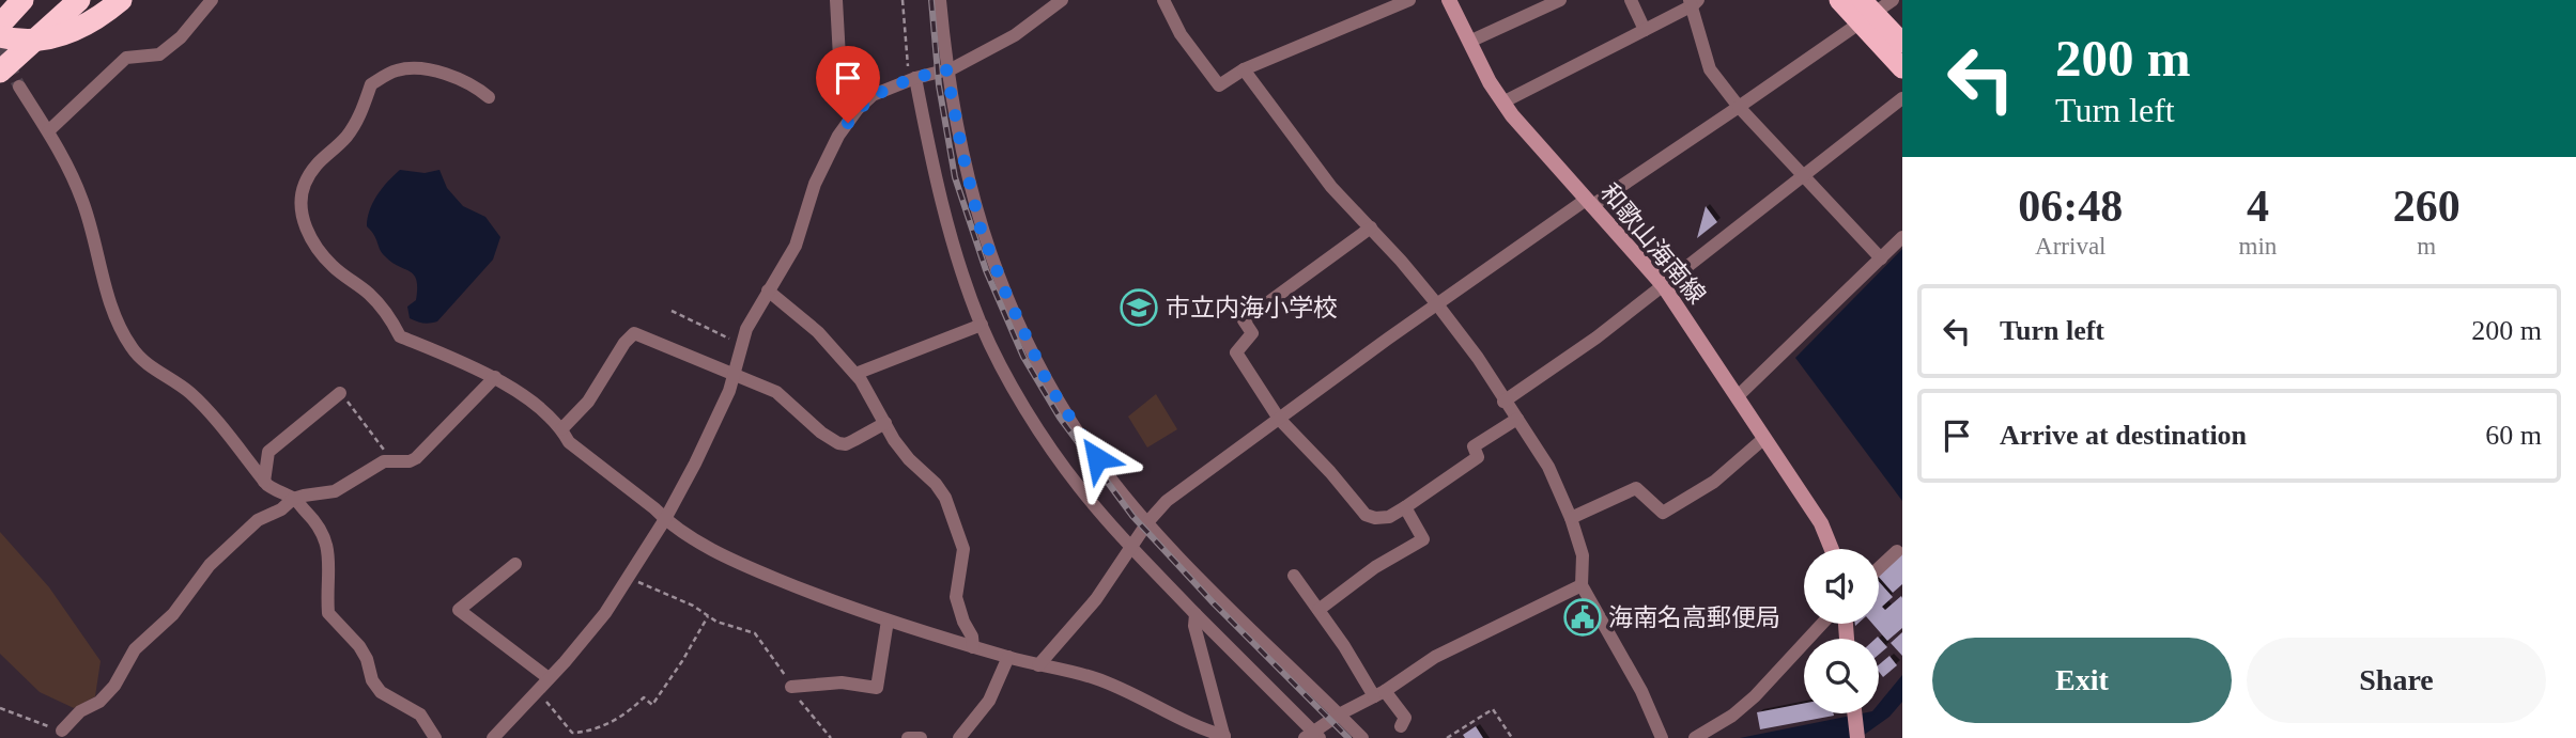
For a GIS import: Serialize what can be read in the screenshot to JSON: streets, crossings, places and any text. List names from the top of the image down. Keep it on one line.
{"streets":{"main road":["和歌山海南線"]},"places":{"school or university":["市立内海小学校"],"public building":["海南名高郵便局"]},"page":{"turn":["200 m","Turn left"],"eta":["06:48","Arrival","4","min","260","m"],"list":[{"name":"Turn left","value":"200 m"},{"name":"Arrive at destination","value":"60 m"}],"buttons":["Exit","Share"]}}
